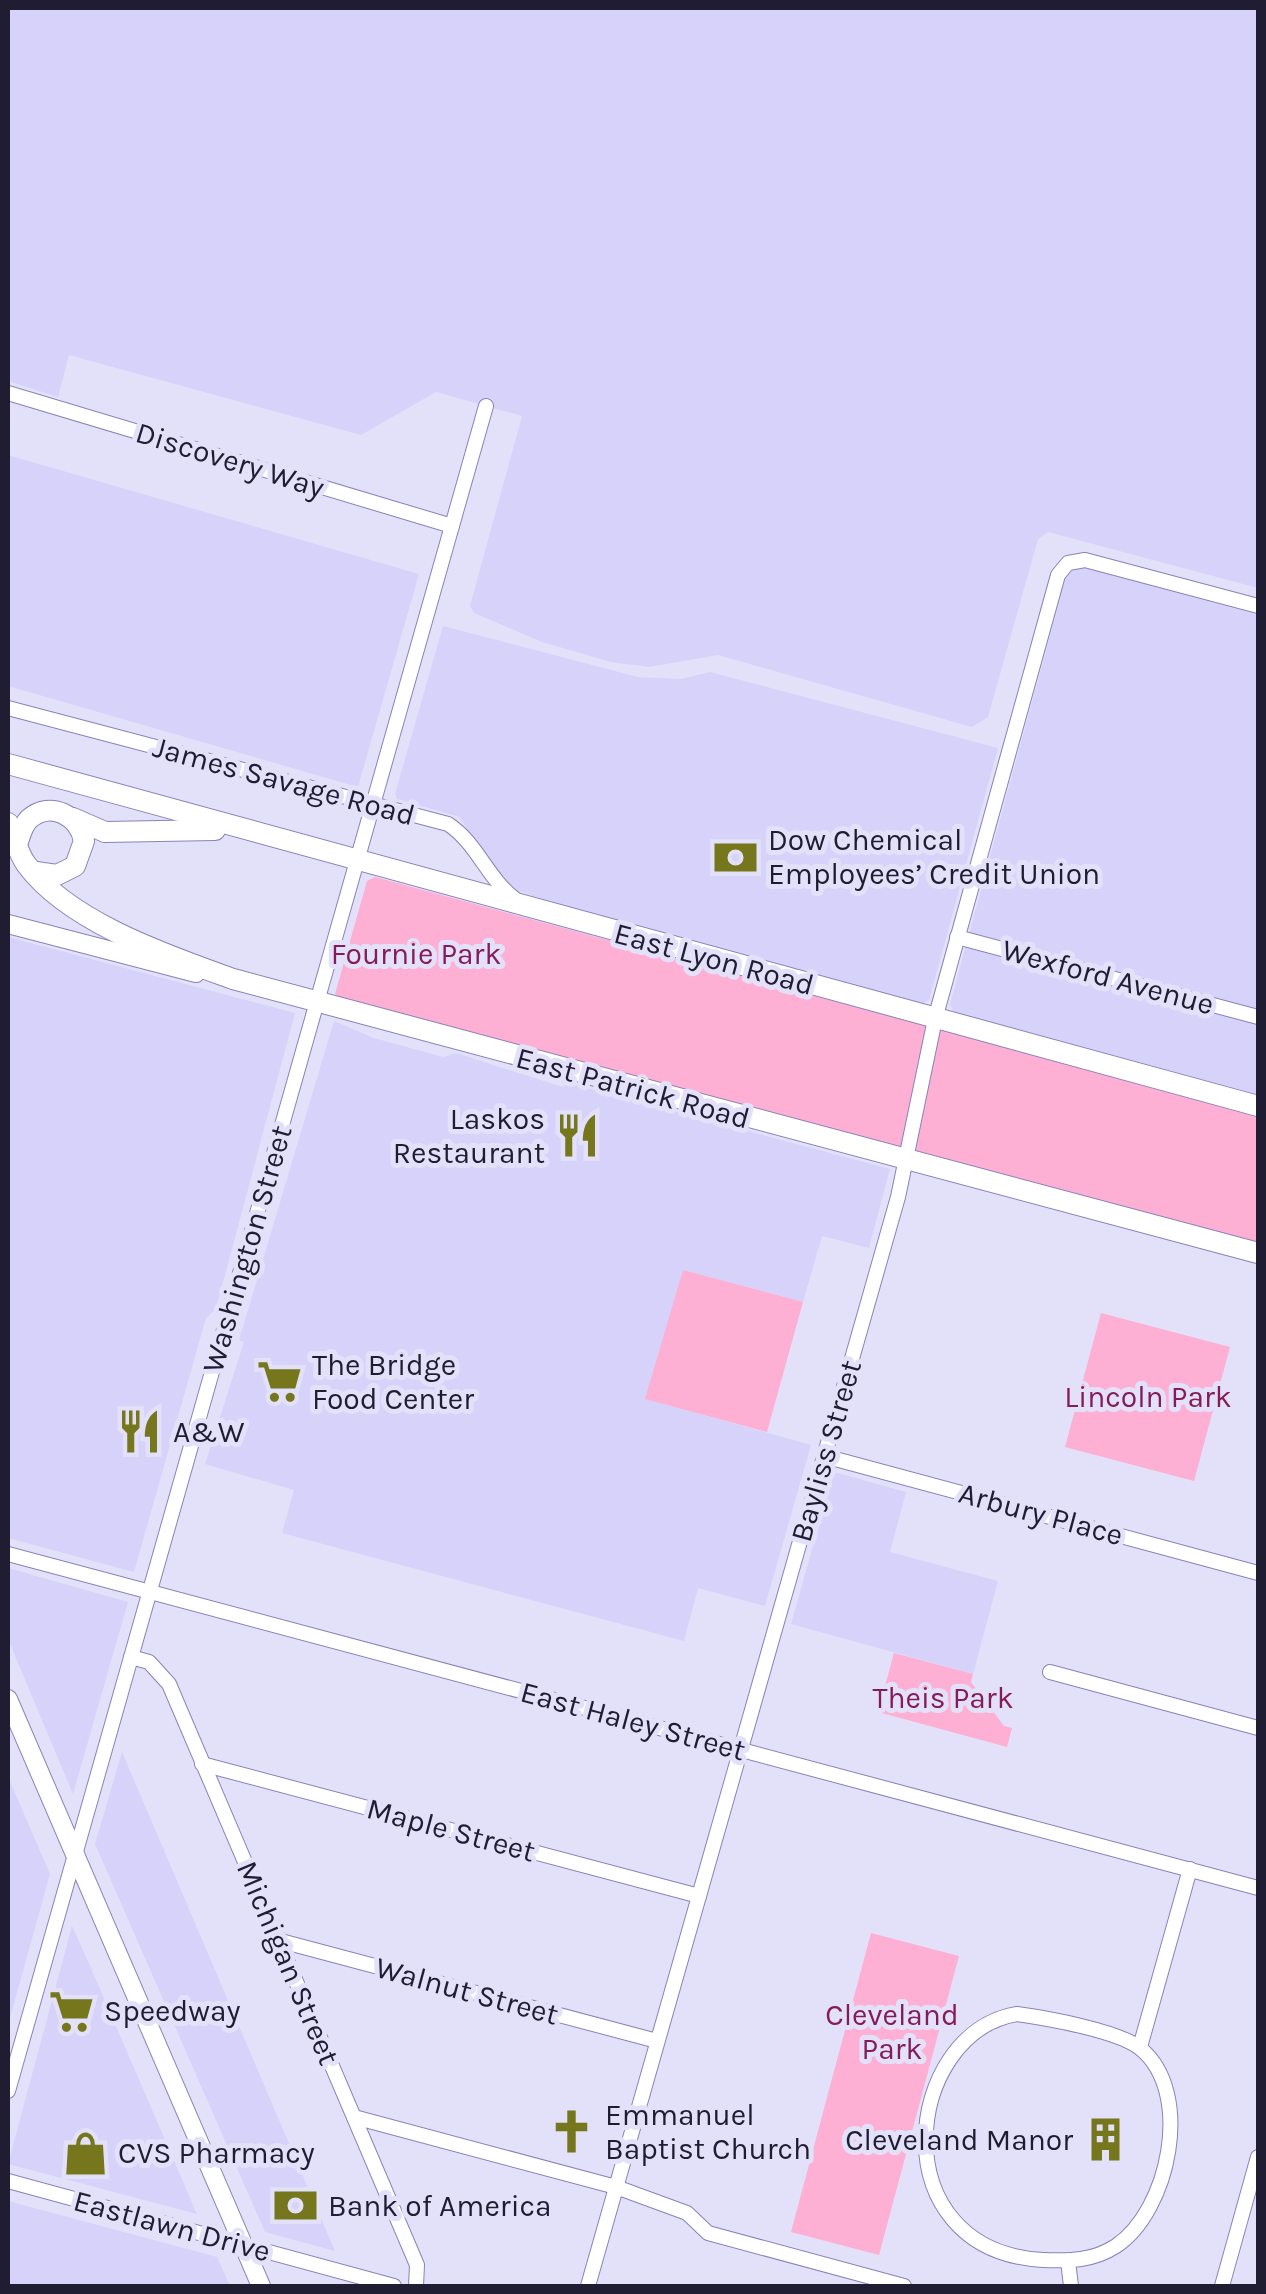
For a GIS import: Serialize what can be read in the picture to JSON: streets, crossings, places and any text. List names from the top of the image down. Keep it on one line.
{"streets":{"highway":["East Lyon Road","East Patrick Road"],"street":["Discovery Way","James Savage Road","Wexford Avenue","Washington Street","Bayliss Street","Arbury Place","East Haley Street","Maple Street","Michigan Street","Walnut Street","Eastlawn Drive"]},"crossings":[["Discovery Way","Washington Street"],["James Savage Road","East Lyon Road"],["James Savage Road","Washington Street"],["East Lyon Road","Washington Street"],["East Lyon Road","Bayliss Street"],["Wexford Avenue","Bayliss Street"],["East Patrick Road","Washington Street"],["East Patrick Road","Bayliss Street"],["Washington Street","East Haley Street"],["Washington Street","Michigan Street"],["Bayliss Street","Arbury Place"],["Bayliss Street","East Haley Street"],["Bayliss Street","Maple Street"],["Bayliss Street","Walnut Street"],["Maple Street","Michigan Street"],["Michigan Street","Walnut Street"]],"parks":["Fournie Park","Lincoln Park","Theis Park","Cleveland Park"],"places":{"bank":["Dow Chemical Employees’ Credit Union","Bank of America"],"restaurant":["Laskos Restaurant","A&W"],"supermarket":["The Bridge Food Center","Speedway"],"church":["Emmanuel Baptist Church"],"building":["Cleveland Manor"],"shop":["CVS Pharmacy"]}}
